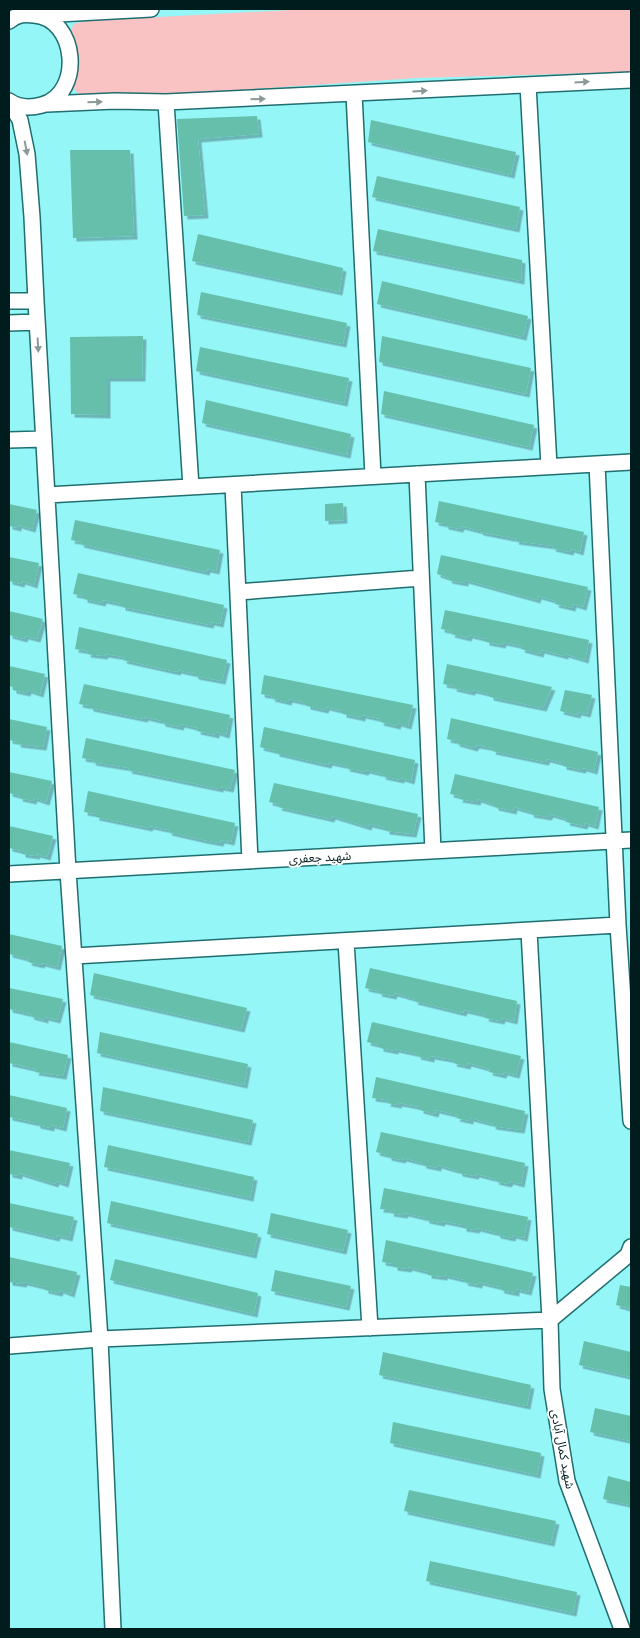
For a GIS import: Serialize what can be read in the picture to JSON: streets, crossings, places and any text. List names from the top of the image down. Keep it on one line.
{"streets":{"street":["شهید جعفری","شهید کمال آبادی"]}}
